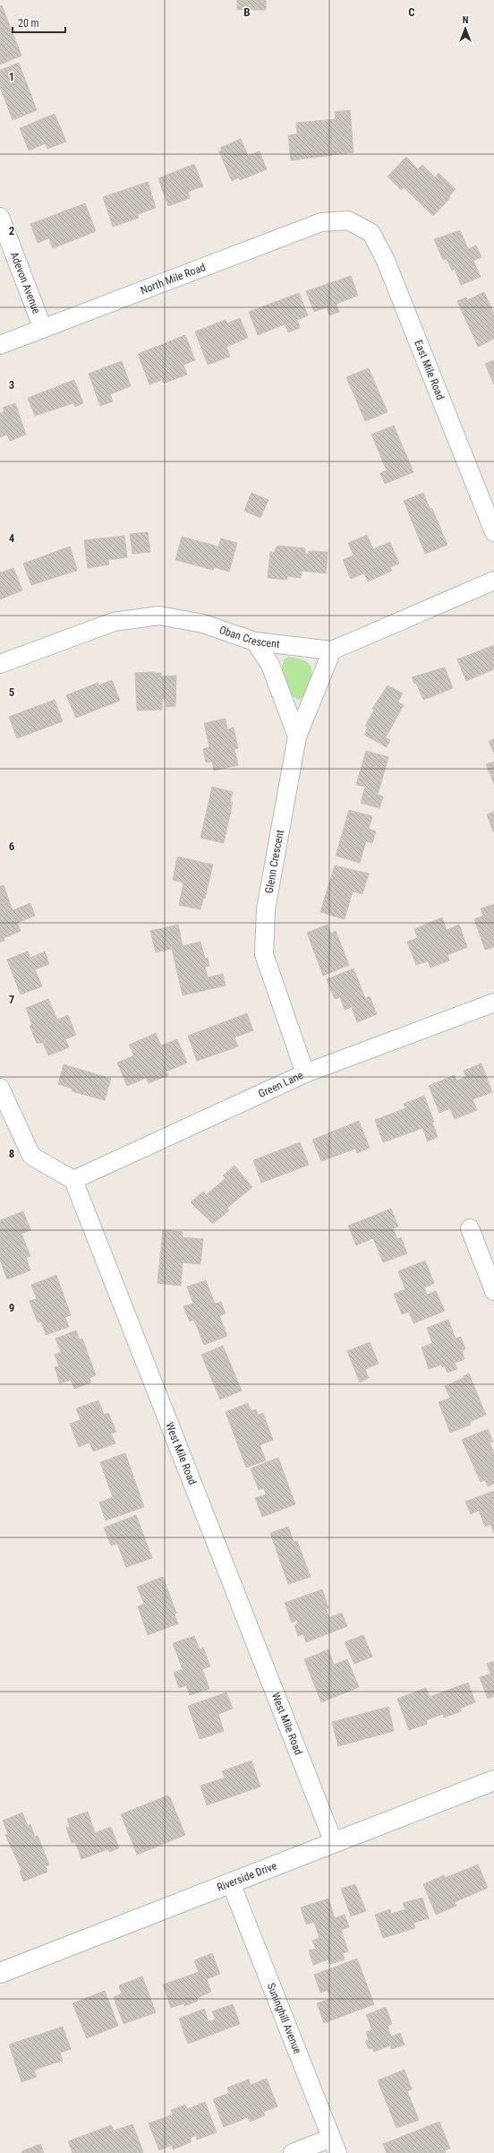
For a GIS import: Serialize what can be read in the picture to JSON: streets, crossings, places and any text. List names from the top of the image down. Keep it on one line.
{"streets":{"main road":["Riverside Drive"],"street":["North Mile Road","Adevon Avenue","East Mile Road","Oban Crescent","Glenn Crescent","Green Lane","West Mile Road","Suninghill Avenue"]},"crossings":[["North Mile Road","Adevon Avenue"],["North Mile Road","East Mile Road"],["Oban Crescent","Glenn Crescent"],["Glenn Crescent","Green Lane"],["Green Lane","West Mile Road"],["West Mile Road","Riverside Drive"],["Riverside Drive","Suninghill Avenue"]],"scale_bar":"20 m","north":"top","grid":{"columns":["B","C"],"rows":["1","2","3","4","5","6","7","8","9"]}}
